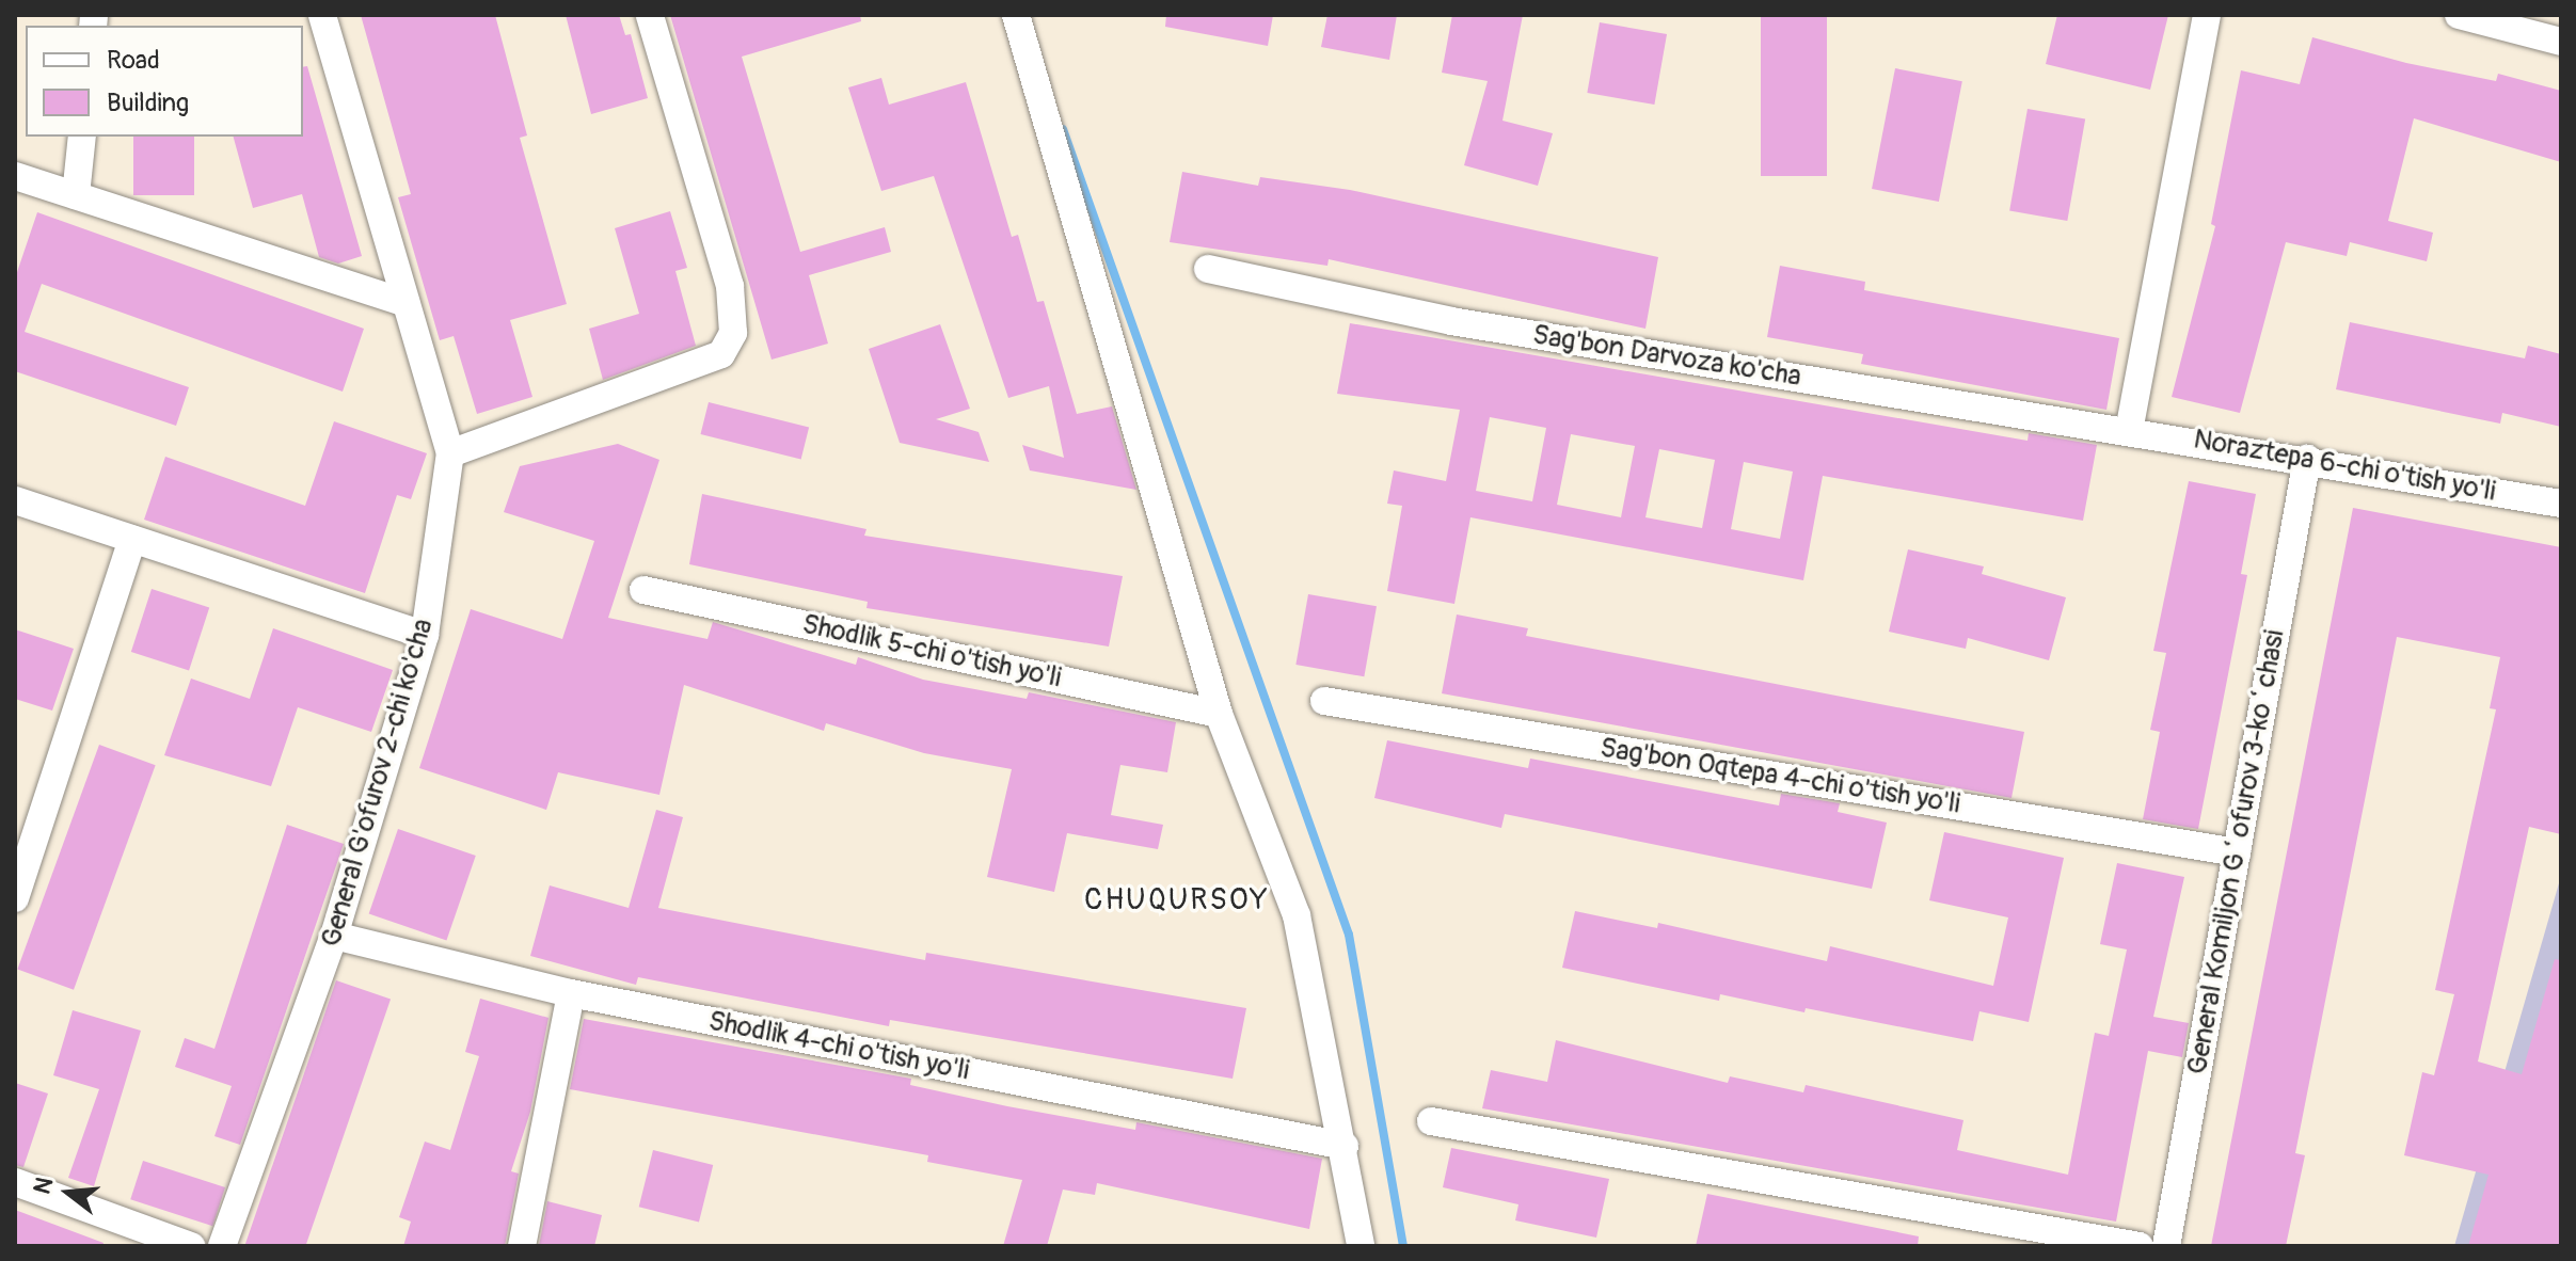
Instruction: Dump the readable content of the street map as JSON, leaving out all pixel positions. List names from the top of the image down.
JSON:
{
  "streets": {
    "street": [
      "Sag'bon Darvoza ko'cha",
      "Noraztepa 6-chi o'tish yo'li",
      "Shodlik 5-chi o'tish yo'li",
      "Sag'bon Oqtepa 4-chi o'tish yo'li",
      "General G'ofurov 2-chi ko'cha",
      "General Komiljon Gʻofurov 3-koʻchasi",
      "Shodlik 4-chi o'tish yo'li"
    ]
  },
  "crossings": [
    ["Sag'bon Darvoza ko'cha", "Noraztepa 6-chi o'tish yo'li"],
    ["Noraztepa 6-chi o'tish yo'li", "General Komiljon Gʻofurov 3-koʻchasi"],
    ["Sag'bon Oqtepa 4-chi o'tish yo'li", "General Komiljon Gʻofurov 3-koʻchasi"],
    ["General G'ofurov 2-chi ko'cha", "Shodlik 4-chi o'tish yo'li"]
  ],
  "districts": ["CHUQURSOY"],
  "legend": ["Road", "Building"],
  "north": "left"
}
